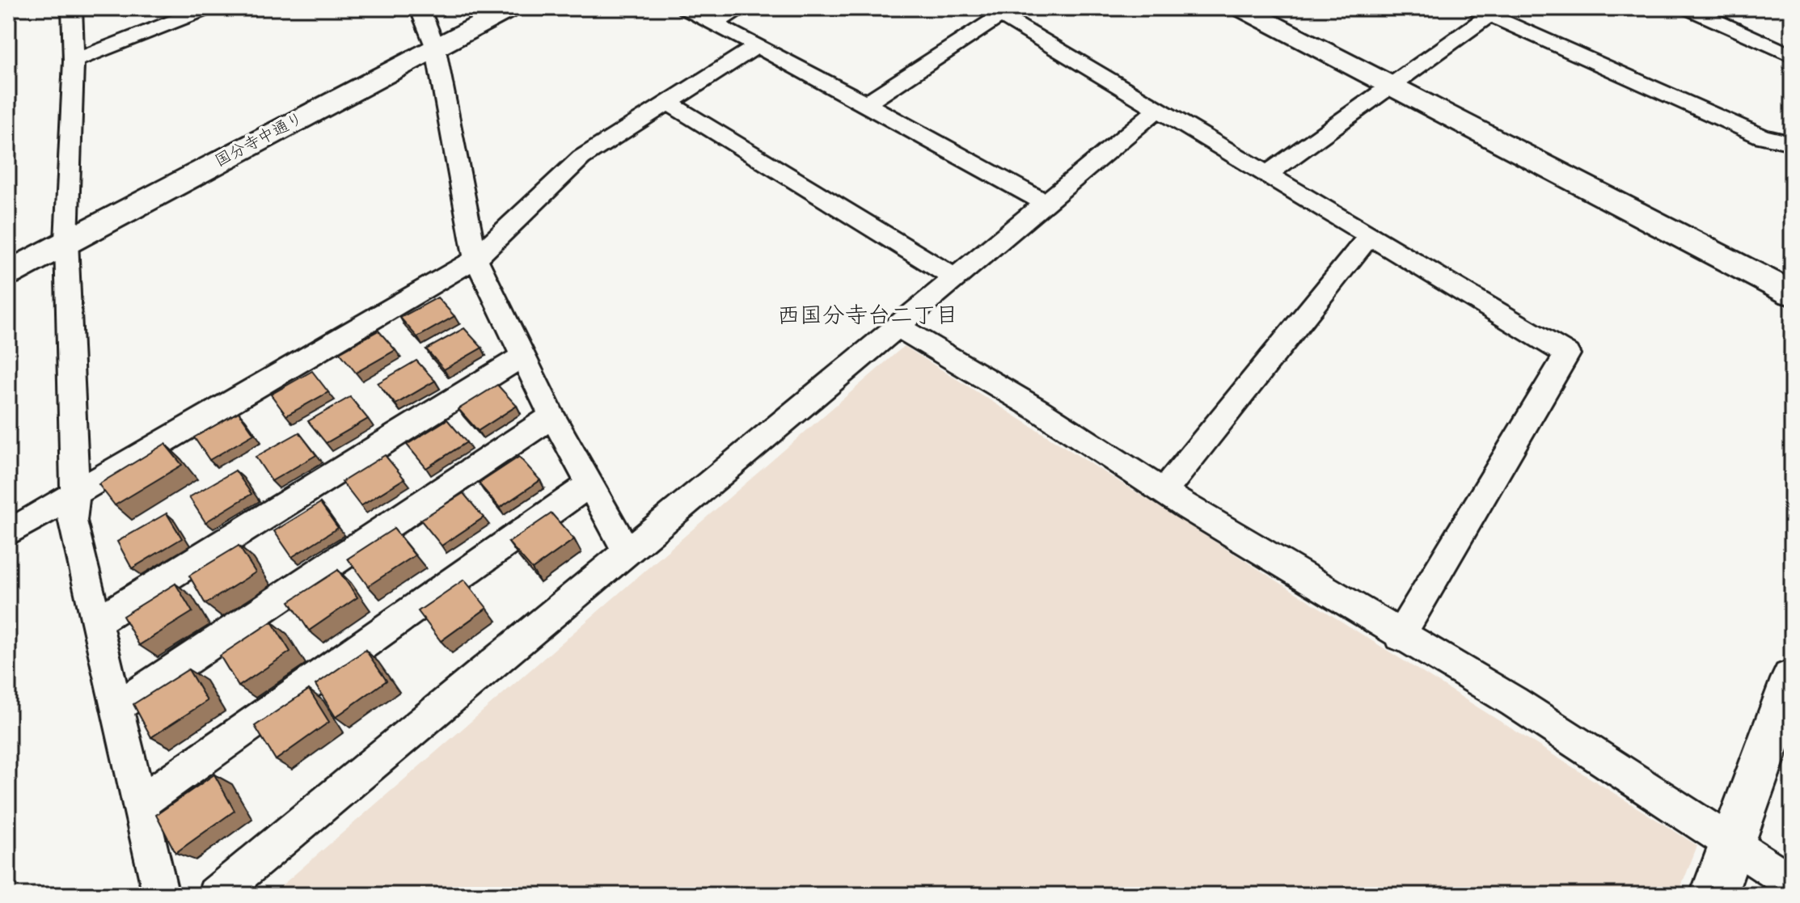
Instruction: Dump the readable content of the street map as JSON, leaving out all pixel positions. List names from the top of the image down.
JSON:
{
  "streets": {
    "street": ["国分寺中通り"]
  },
  "districts": ["西国分寺台二丁目"]
}
